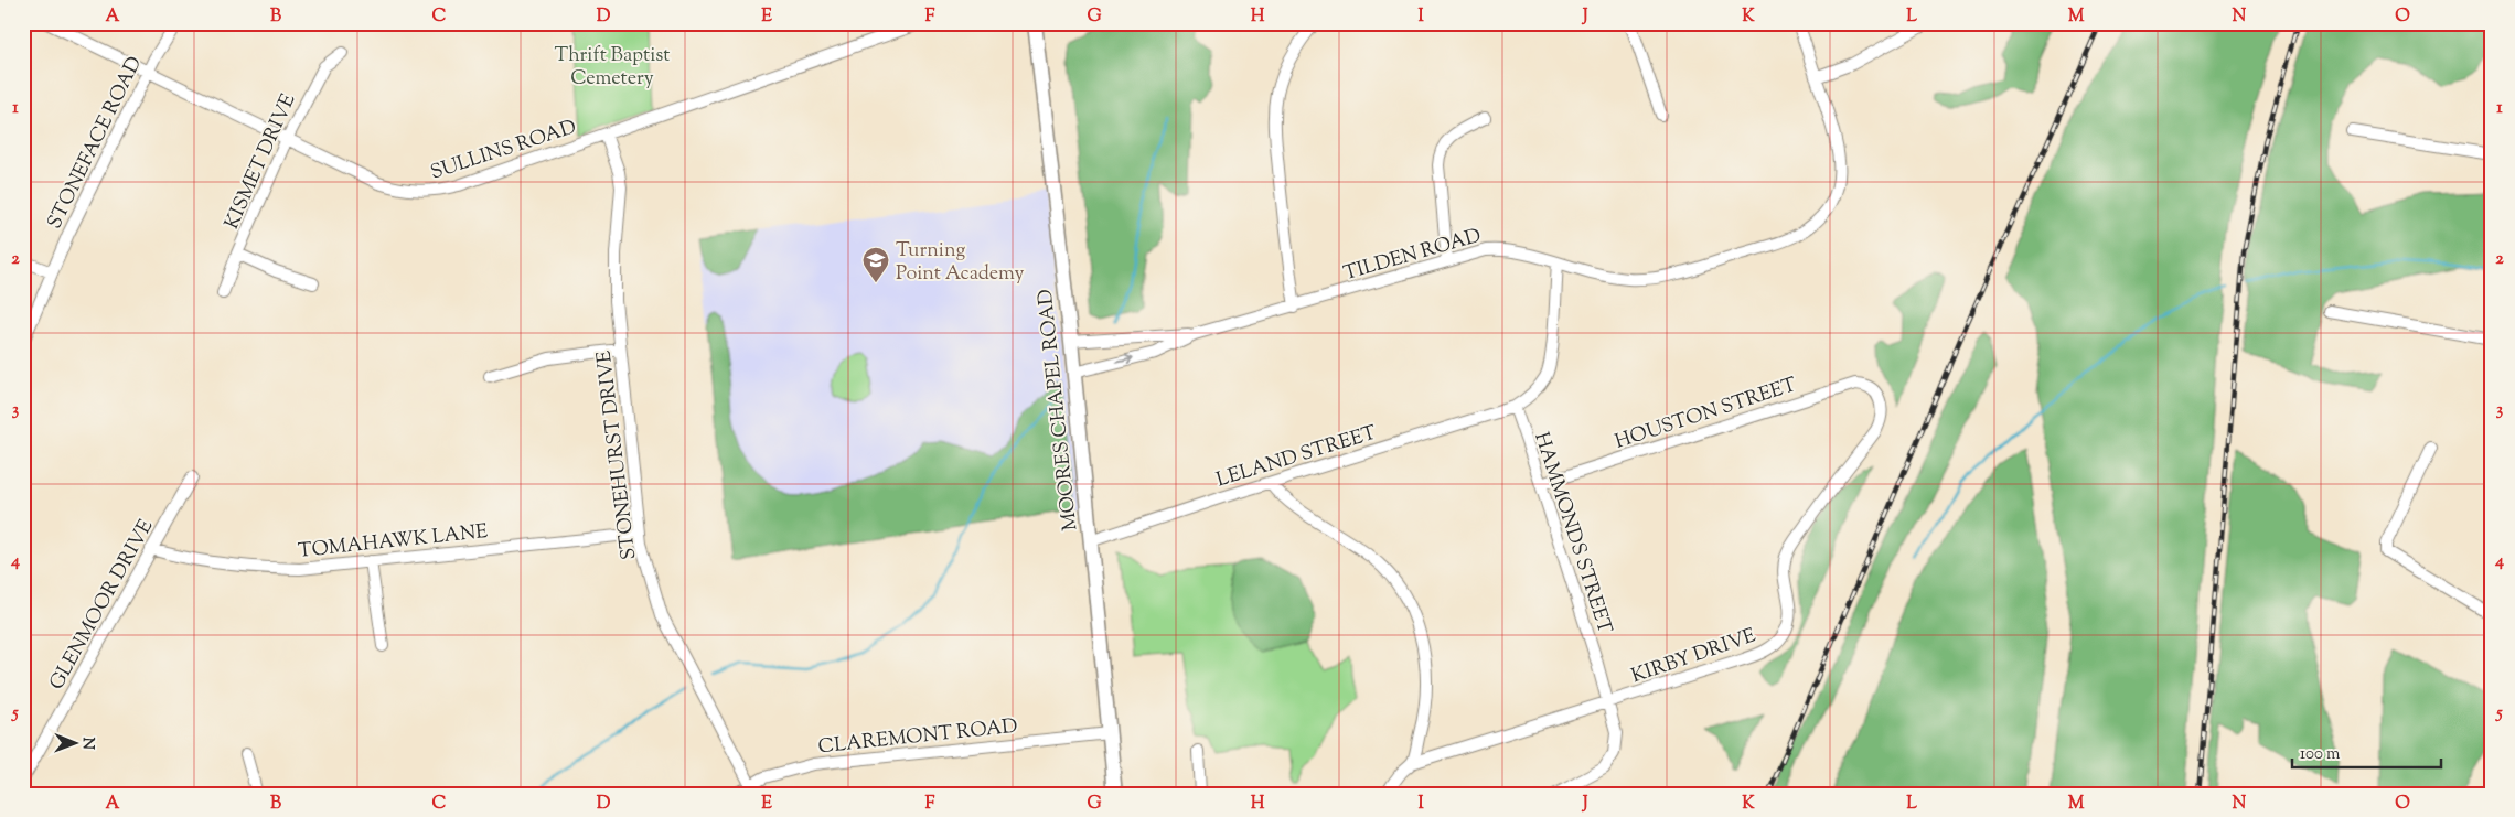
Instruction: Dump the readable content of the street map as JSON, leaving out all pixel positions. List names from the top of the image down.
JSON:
{
  "streets": {
    "main road": ["MOORES CHAPEL ROAD"],
    "street": [
      "STONEFACE ROAD",
      "SULLINS ROAD",
      "KISMET DRIVE",
      "TILDEN ROAD",
      "HOUSTON STREET",
      "STONEHURST DRIVE",
      "LELAND STREET",
      "HAMMONDS STREET",
      "TOMAHAWK LANE",
      "GLENMOOR DRIVE",
      "KIRBY DRIVE",
      "CLAREMONT ROAD"
    ]
  },
  "crossings": [
    ["STONEFACE ROAD", "SULLINS ROAD"],
    ["SULLINS ROAD", "KISMET DRIVE"],
    ["SULLINS ROAD", "STONEHURST DRIVE"],
    ["TILDEN ROAD", "MOORES CHAPEL ROAD"],
    ["MOORES CHAPEL ROAD", "LELAND STREET"],
    ["MOORES CHAPEL ROAD", "CLAREMONT ROAD"],
    ["HOUSTON STREET", "HAMMONDS STREET"],
    ["HOUSTON STREET", "KIRBY DRIVE"],
    ["STONEHURST DRIVE", "TOMAHAWK LANE"],
    ["STONEHURST DRIVE", "CLAREMONT ROAD"],
    ["LELAND STREET", "HAMMONDS STREET"],
    ["HAMMONDS STREET", "KIRBY DRIVE"],
    ["TOMAHAWK LANE", "GLENMOOR DRIVE"]
  ],
  "parks": ["Thrift Baptist Cemetery"],
  "places": {
    "school or university": ["Turning Point Academy"]
  },
  "scale_bar": "100 m",
  "north": "right",
  "grid": {
    "columns": [
      "A",
      "B",
      "C",
      "D",
      "E",
      "F",
      "G",
      "H",
      "I",
      "J",
      "K",
      "L",
      "M",
      "N",
      "O"
    ],
    "rows": [
      "1",
      "2",
      "3",
      "4",
      "5"
    ]
  }
}
